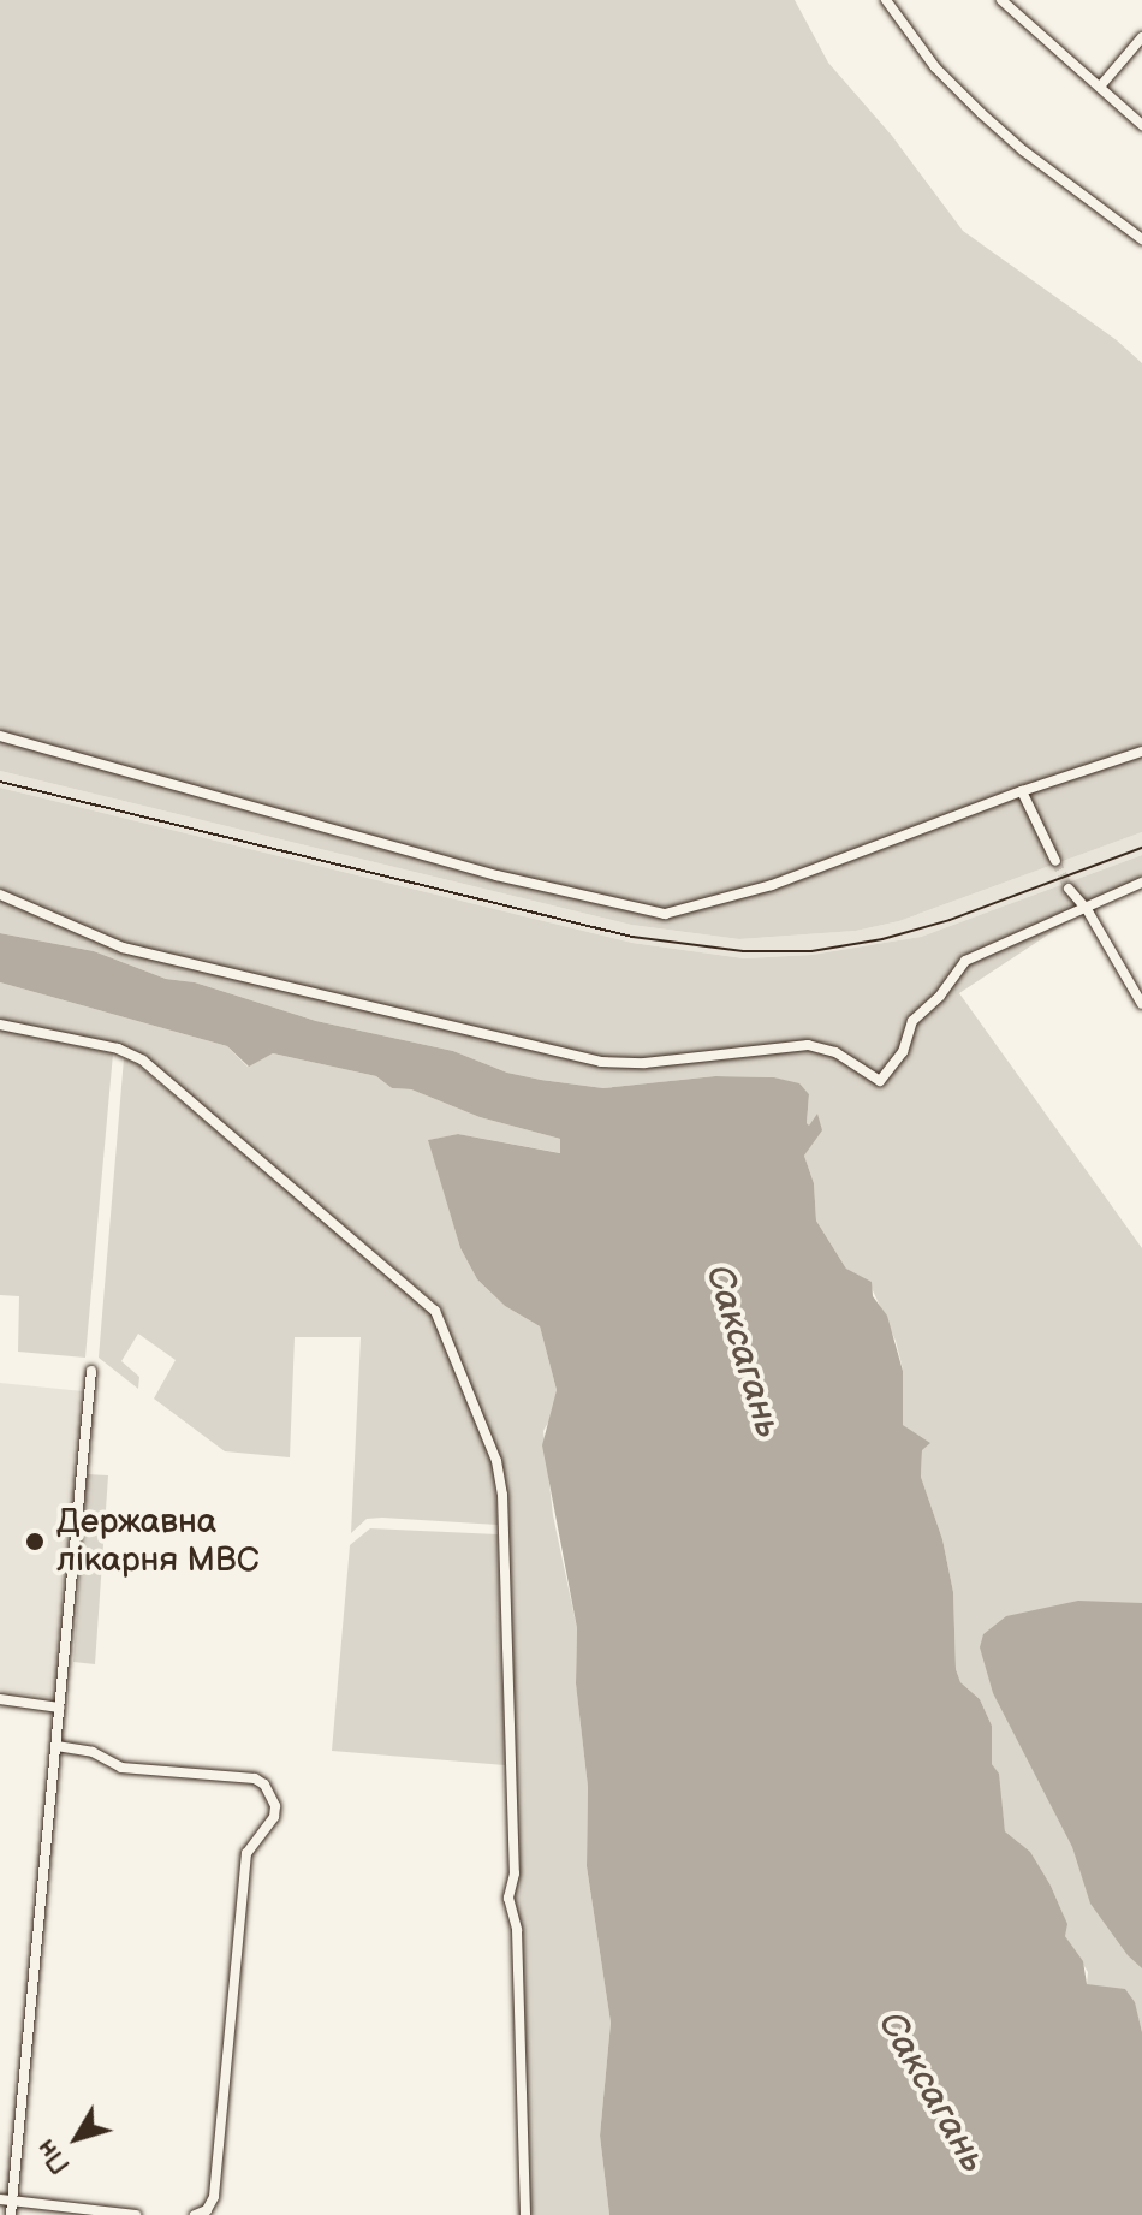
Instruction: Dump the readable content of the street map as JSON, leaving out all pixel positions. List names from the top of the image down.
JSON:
{
  "water": ["Саксагань"],
  "places": ["Державна лікарня МВС"],
  "north": "bottom left"
}
